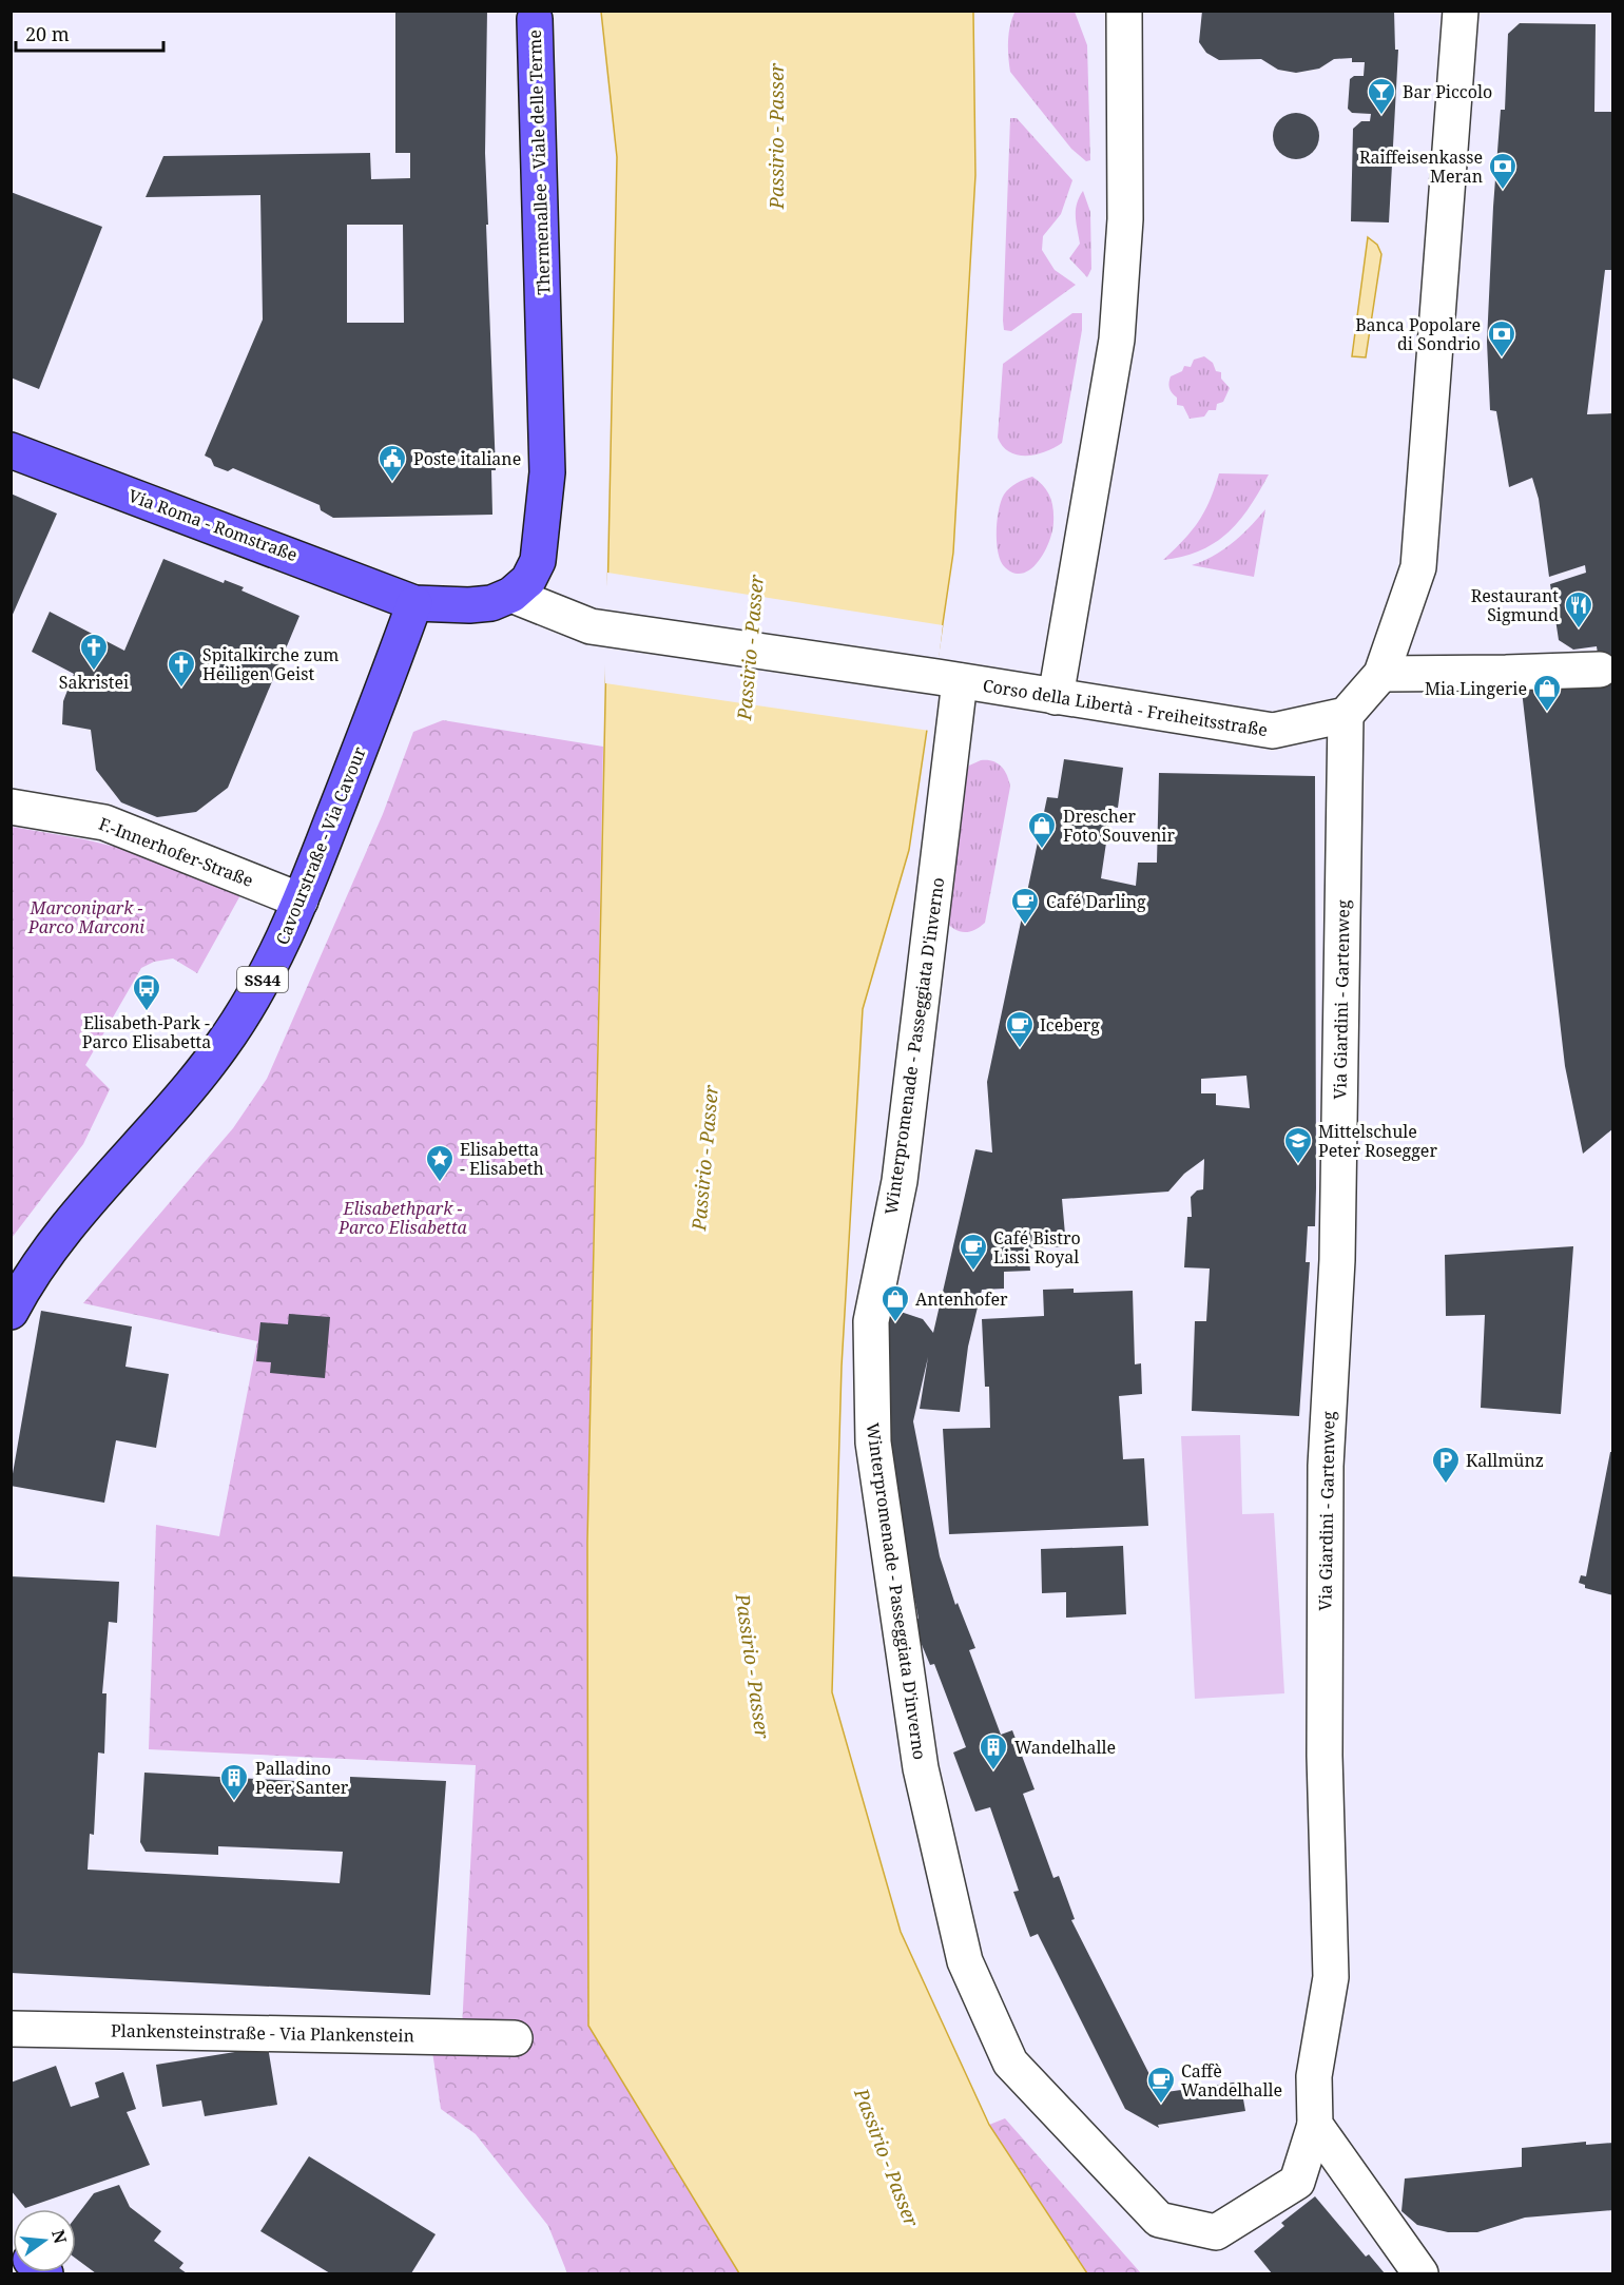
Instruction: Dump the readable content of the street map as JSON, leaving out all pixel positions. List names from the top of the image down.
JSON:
{
  "streets": {
    "main road": [
      "Thermenallee - Viale delle Terme",
      "Via Roma - Romstraße",
      "Cavourstraße - Via Cavour",
      "SS44"
    ],
    "street": [
      "Corso della Libertà - Freiheitsstraße",
      "F.-Innerhofer-Straße",
      "Via Giardini - Gartenweg",
      "Winterpromenade - Passeggiata D'inverno",
      "Plankensteinstraße - Via Plankenstein"
    ]
  },
  "crossings": [
    ["Thermenallee - Viale delle Terme", "Via Roma - Romstraße"],
    ["Thermenallee - Viale delle Terme", "Corso della Libertà - Freiheitsstraße"],
    ["Via Roma - Romstraße", "Corso della Libertà - Freiheitsstraße"],
    ["Via Roma - Romstraße", "Cavourstraße - Via Cavour"],
    ["Corso della Libertà - Freiheitsstraße", "Via Giardini - Gartenweg"],
    ["Corso della Libertà - Freiheitsstraße", "Winterpromenade - Passeggiata D'inverno"],
    ["Cavourstraße - Via Cavour", "F.-Innerhofer-Straße"],
    ["Via Giardini - Gartenweg", "Winterpromenade - Passeggiata D'inverno"]
  ],
  "water": ["Passirio - Passer"],
  "parks": ["Marconipark - Parco Marconi", "Elisabethpark - Parco Elisabetta"],
  "places": {
    "bar": ["Bar Piccolo"],
    "bank": ["Raiffeisenkasse Meran", "Banca Popolare di Sondrio"],
    "public building": ["Poste italiane"],
    "restaurant": ["Restaurant Sigmund"],
    "church": ["Sakristei", "Spitalkirche zum Heiligen Geist"],
    "shop": ["Mia Lingerie", "Drescher Foto Souvenir", "Antenhofer"],
    "cafe": [
      "Café Darling",
      "Iceberg",
      "Café Bistro Lissi Royal",
      "Caffè Wandelhalle"
    ],
    "bus stop": ["Elisabeth-Park - Parco Elisabetta"],
    "school or university": ["Mittelschule Peter Rosegger"],
    "place": ["Elisabetta - Elisabeth"],
    "parking": ["Kallmünz"],
    "building": ["Wandelhalle", "Palladino Peer Santer"]
  },
  "scale_bar": "20 m",
  "north": "right"
}
